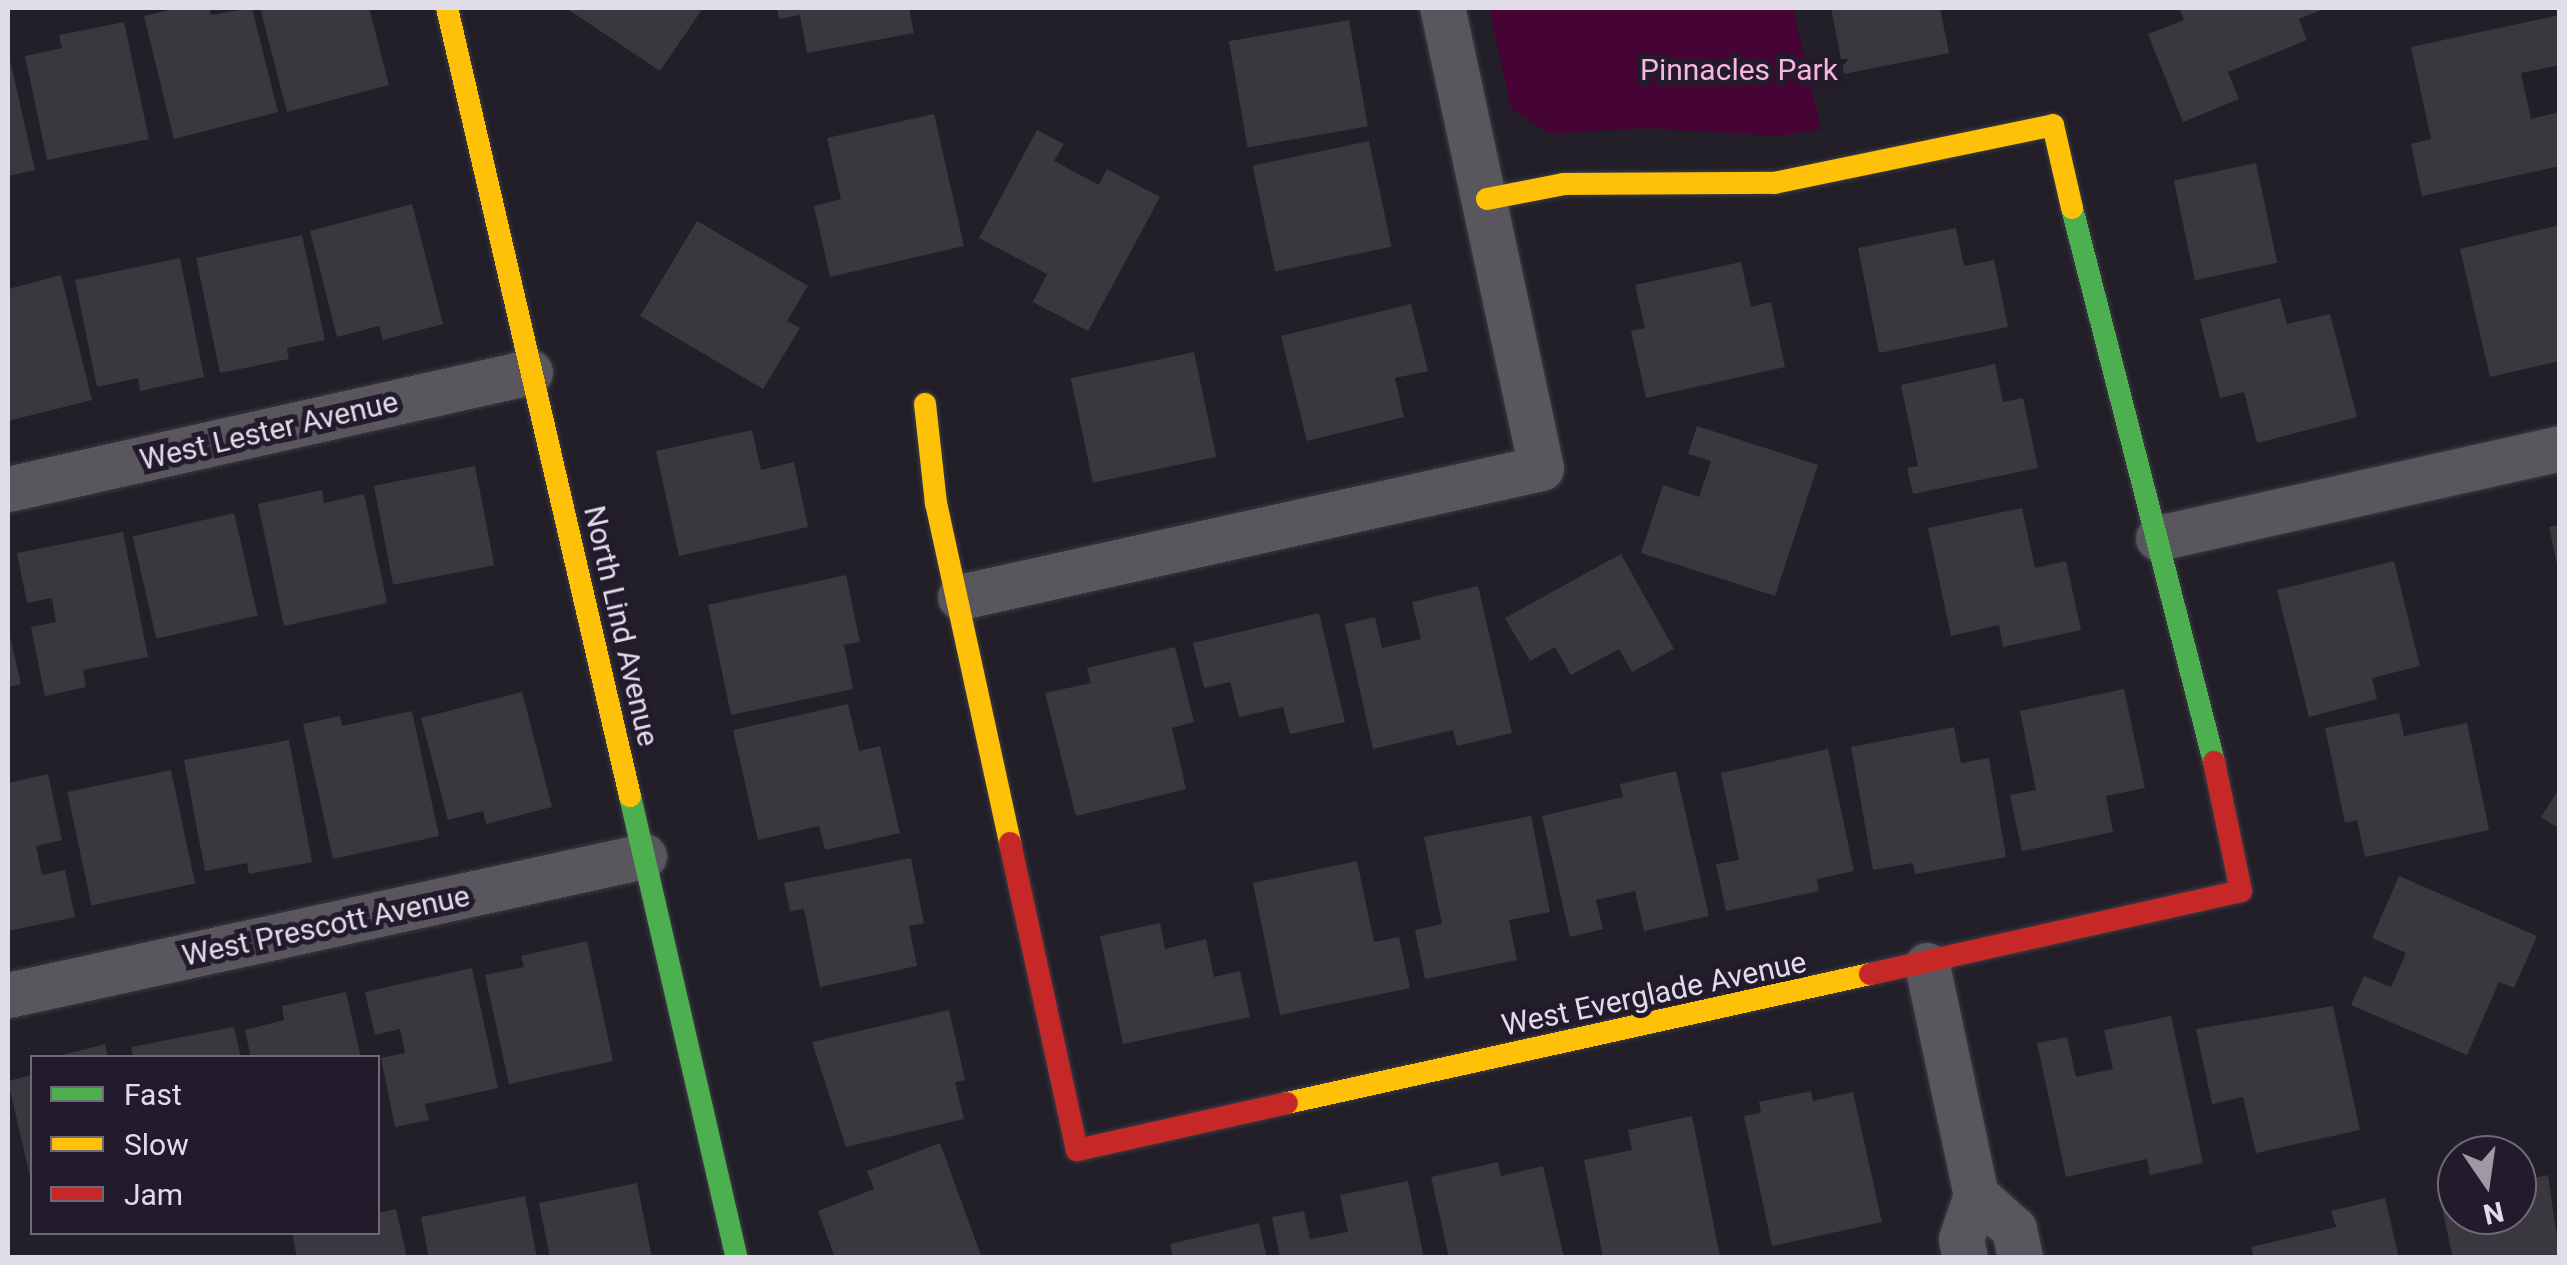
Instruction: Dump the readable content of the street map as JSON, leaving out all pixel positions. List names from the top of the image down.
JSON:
{
  "streets": {
    "street": [
      "West Lester Avenue",
      "North Lind Avenue",
      "West Prescott Avenue",
      "West Everglade Avenue"
    ]
  },
  "crossings": [
    ["West Lester Avenue", "North Lind Avenue"],
    ["North Lind Avenue", "West Prescott Avenue"]
  ],
  "parks": ["Pinnacles Park"],
  "legend": ["Fast", "Slow", "Jam"],
  "north": "bottom"
}
